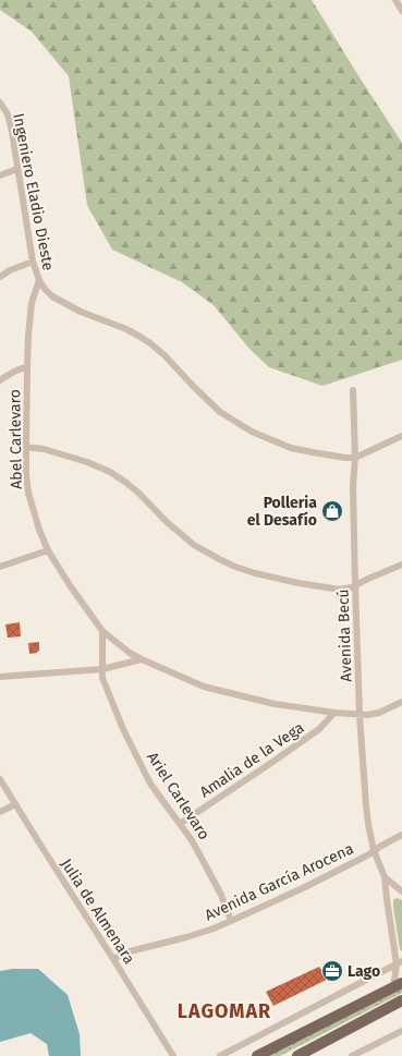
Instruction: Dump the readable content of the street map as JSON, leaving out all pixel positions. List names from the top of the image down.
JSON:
{
  "streets": {
    "street": [
      "Ingeniero Eladio Dieste",
      "Abel Carlevaro",
      "Avenida Becú",
      "Amalia de la Vega",
      "Ariel Carlevaro",
      "Avenida García Arocena",
      "Julia de Almenara"
    ]
  },
  "crossings": [
    ["Ingeniero Eladio Dieste", "Abel Carlevaro"],
    ["Ingeniero Eladio Dieste", "Avenida Becú"],
    ["Abel Carlevaro", "Avenida Becú"],
    ["Abel Carlevaro", "Amalia de la Vega"],
    ["Abel Carlevaro", "Ariel Carlevaro"],
    ["Avenida Becú", "Avenida García Arocena"],
    ["Amalia de la Vega", "Ariel Carlevaro"],
    ["Ariel Carlevaro", "Avenida García Arocena"],
    ["Avenida García Arocena", "Julia de Almenara"]
  ],
  "districts": ["LAGOMAR"],
  "places": {
    "shop": ["Polleria el Desafío"],
    "office": ["Lago"]
  }
}
